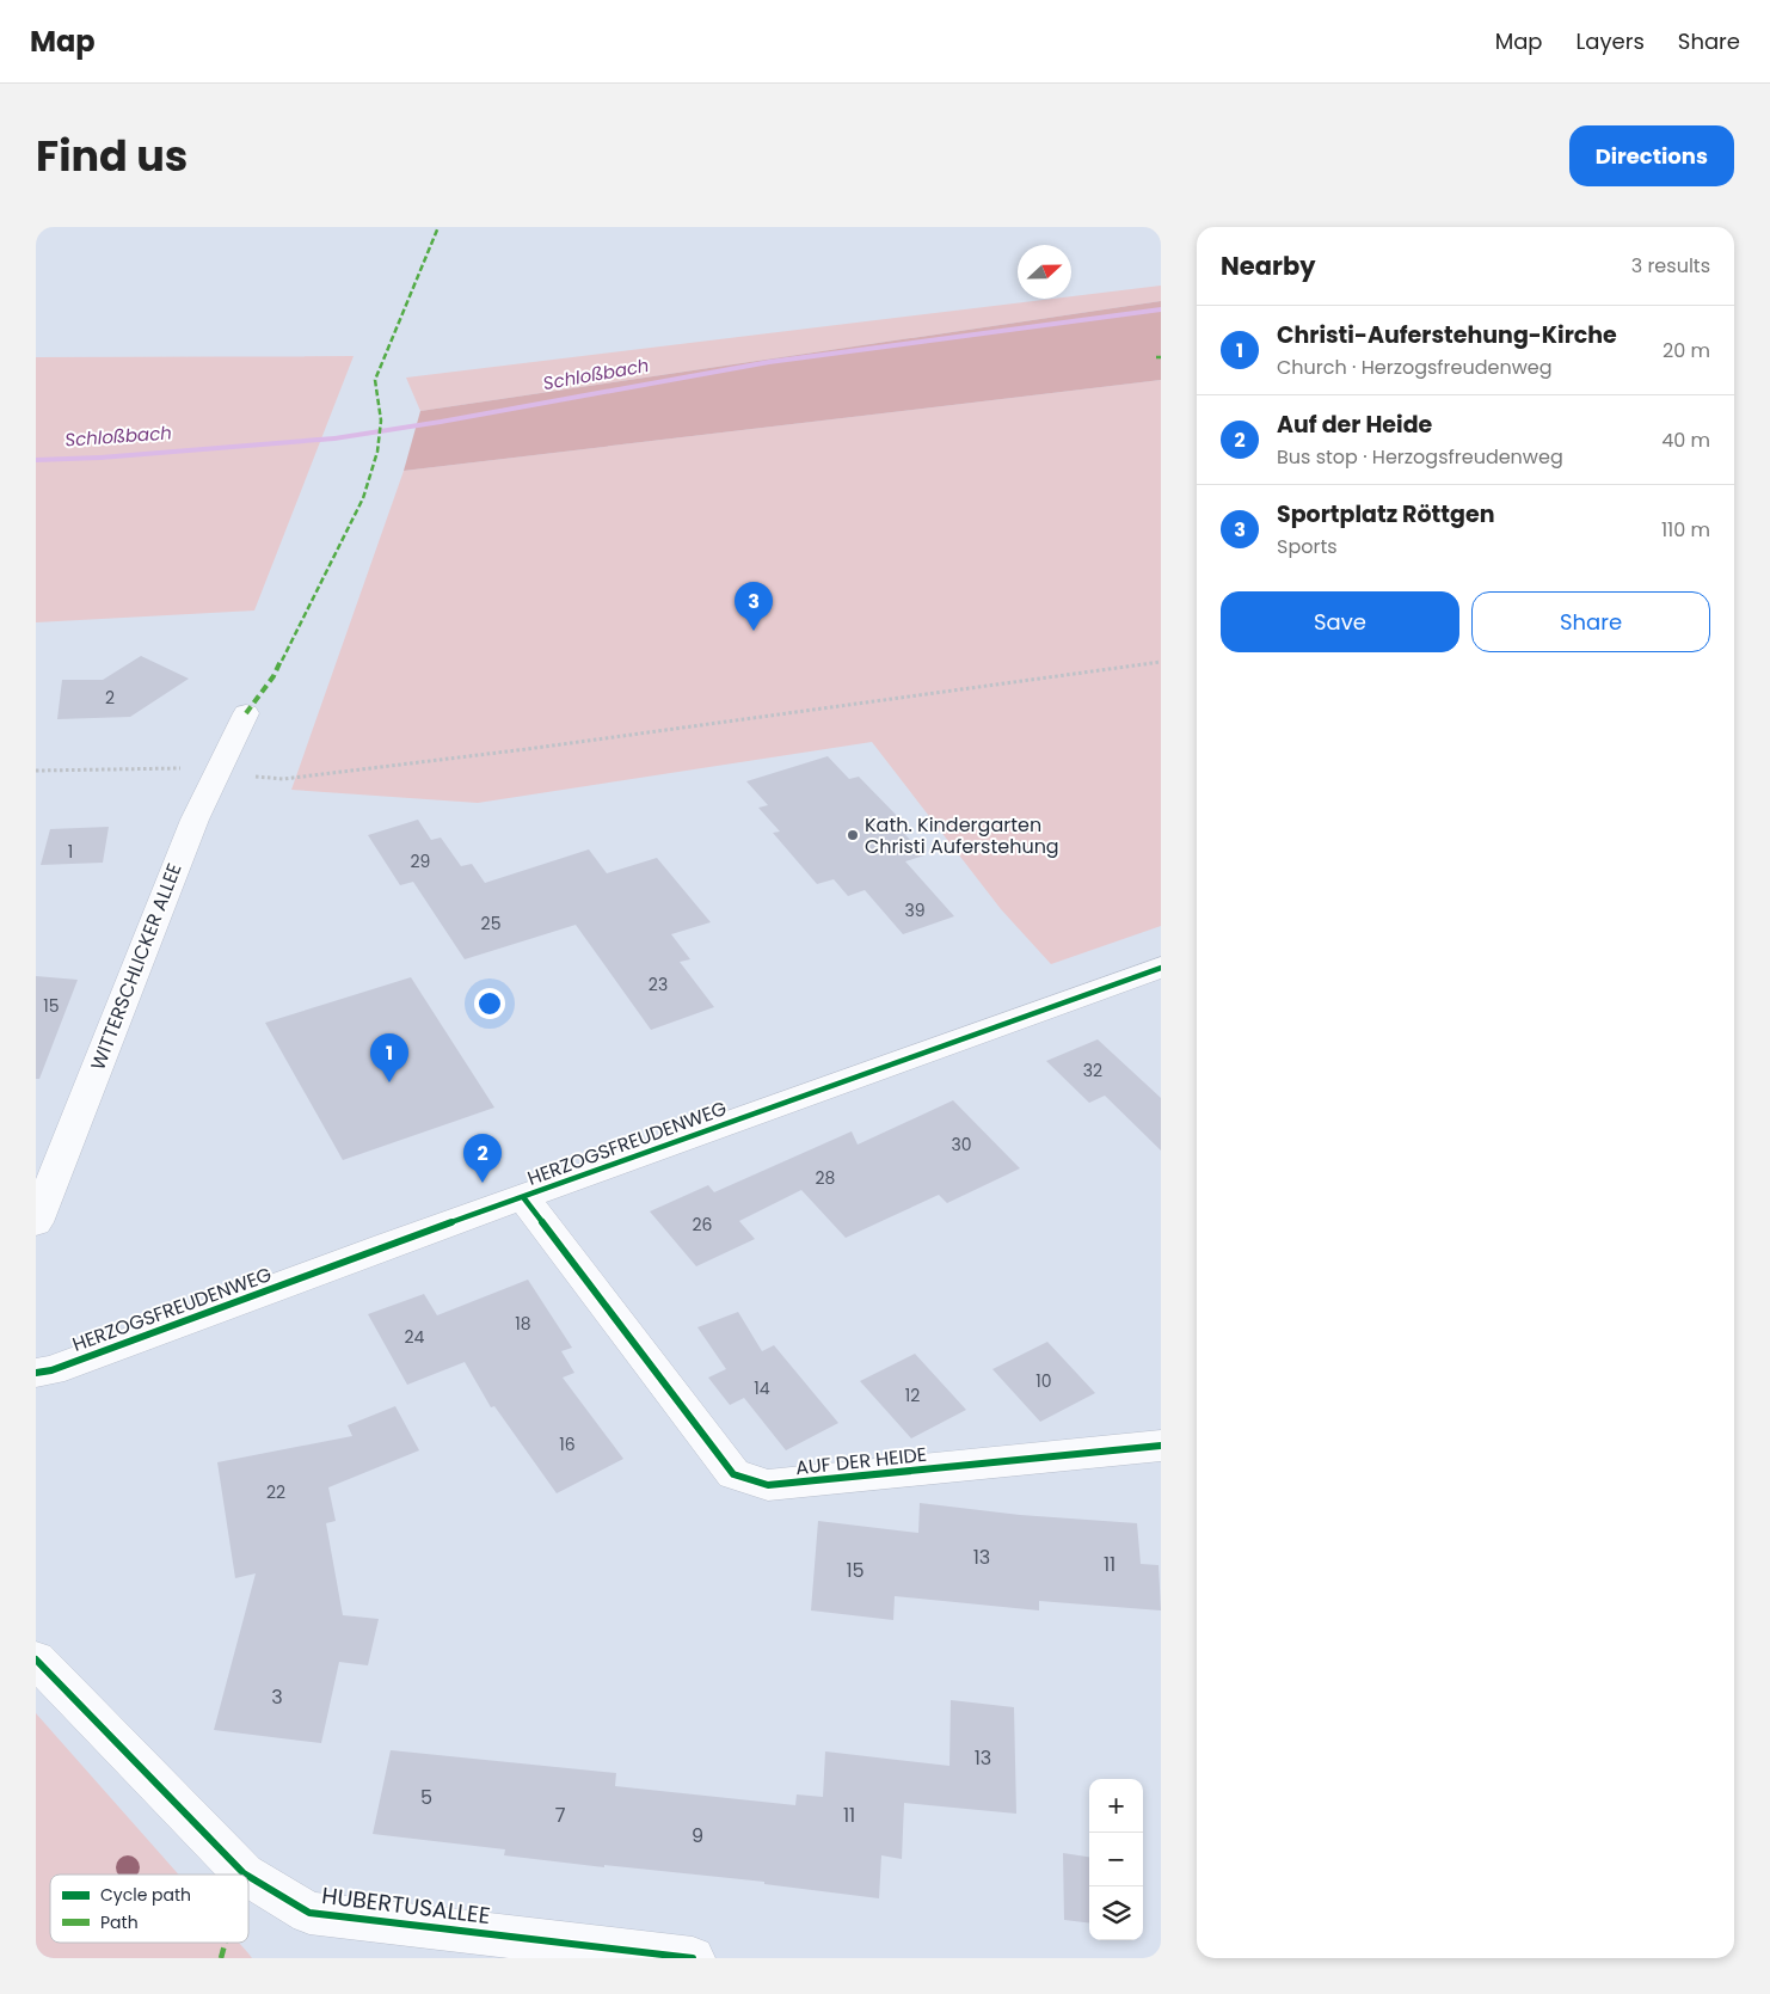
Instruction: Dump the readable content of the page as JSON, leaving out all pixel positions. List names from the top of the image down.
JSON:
{
  "streets": {
    "street": [
      "WITTERSCHLICKER ALLEE",
      "HERZOGSFREUDENWEG",
      "AUF DER HEIDE",
      "HUBERTUSALLEE"
    ]
  },
  "crossings": [
    ["HERZOGSFREUDENWEG", "AUF DER HEIDE"]
  ],
  "water": ["Schloßbach"],
  "places": ["Kath. Kindergarten Christi Auferstehung"],
  "house_numbers": [
    "2",
    "1",
    "29",
    "39",
    "25",
    "23",
    "15",
    "32",
    "30",
    "28",
    "26",
    "18",
    "24",
    "10",
    "14",
    "12",
    "16",
    "22",
    "13",
    "11",
    "15",
    "3",
    "13",
    "5",
    "7",
    "11",
    "9"
  ],
  "legend": ["Cycle path", "Path"],
  "north": "right",
  "page": {
    "header": "Map",
    "nav": ["Map", "Layers", "Share"],
    "title": "Find us",
    "buttons": [
      "Directions",
      ["Save", "Share"]
    ],
    "heading": ["Nearby", "3 results"],
    "list": [
      {
        "mark": "1",
        "name": "Christi-Auferstehung-Kirche",
        "note": "Church · Herzogsfreudenweg",
        "value": "20 m"
      },
      {
        "mark": "2",
        "name": "Auf der Heide",
        "note": "Bus stop · Herzogsfreudenweg",
        "value": "40 m"
      },
      {
        "mark": "3",
        "name": "Sportplatz Röttgen",
        "note": "Sports",
        "value": "110 m"
      }
    ],
    "pins": ["3", "1", "2"],
    "map_buttons": ["+", "−"]
  }
}
